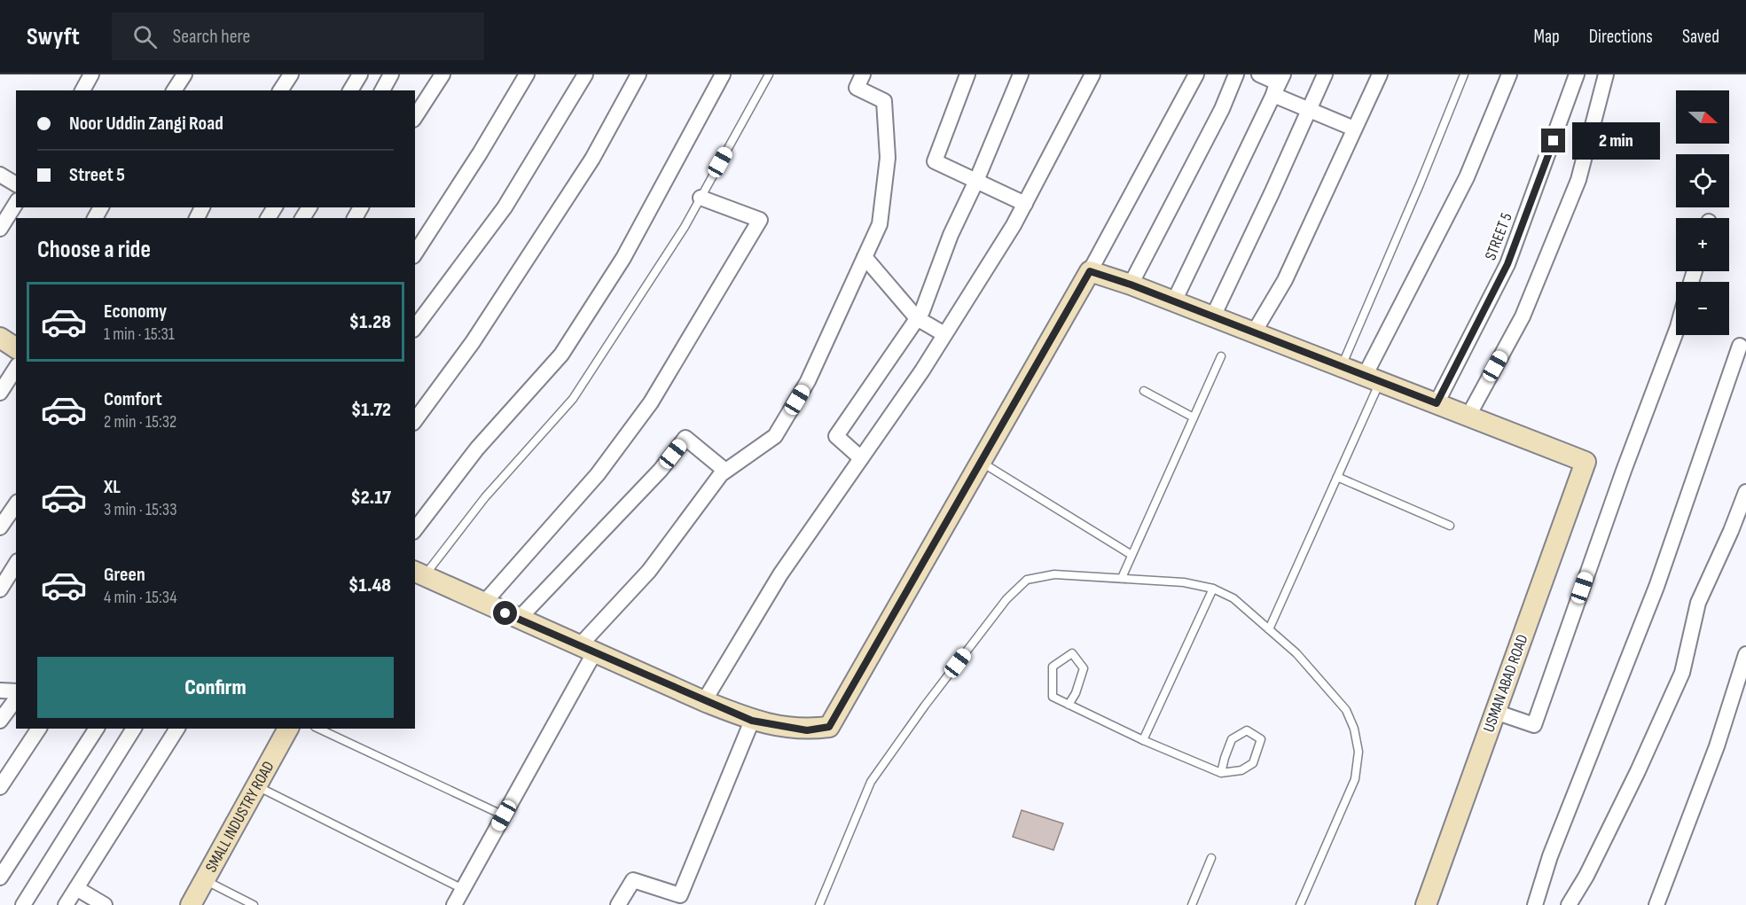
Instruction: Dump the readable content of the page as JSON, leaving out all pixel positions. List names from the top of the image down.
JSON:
{
  "streets": {
    "street": ["STREET 5", "USMAN ABAD ROAD", "SMALL INDUSTRY ROAD"]
  },
  "north": "right",
  "page": {
    "header": "Swyft",
    "search": "Search here",
    "nav": ["Map", "Directions", "Saved"],
    "map_buttons": ["+", "−"],
    "banner": ["Noor Uddin Zangi Road", "Street 5"],
    "bubble": "2 min",
    "heading": "Choose a ride",
    "list": [
      {
        "name": "Economy",
        "note": "1 min · 15:31",
        "value": "$1.28"
      },
      {
        "name": "Comfort",
        "note": "2 min · 15:32",
        "value": "$1.72"
      },
      {
        "name": "XL",
        "note": "3 min · 15:33",
        "value": "$2.17"
      },
      {
        "name": "Green",
        "note": "4 min · 15:34",
        "value": "$1.48"
      }
    ],
    "buttons": "Confirm"
  }
}
